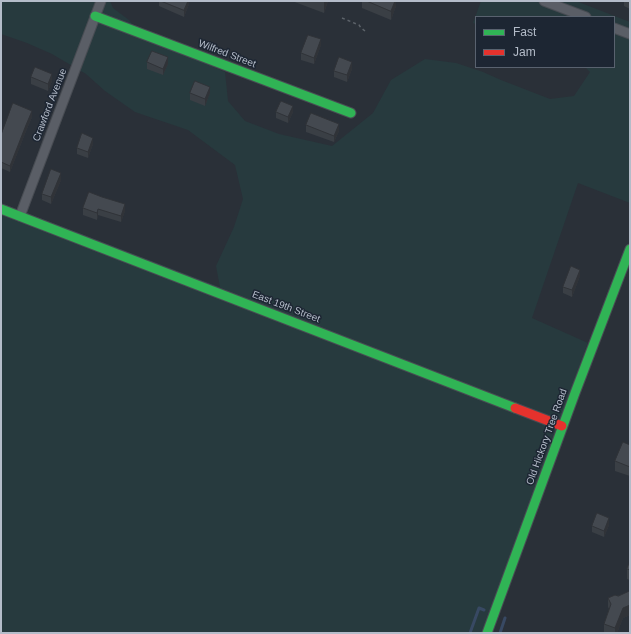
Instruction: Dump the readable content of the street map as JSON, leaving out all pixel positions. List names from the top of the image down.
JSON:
{
  "streets": {
    "street": [
      "Wilfred Street",
      "Crawford Avenue",
      "East 19th Street",
      "Old Hickory Tree Road"
    ]
  },
  "crossings": [
    ["Wilfred Street", "Crawford Avenue"],
    ["Crawford Avenue", "East 19th Street"],
    ["East 19th Street", "Old Hickory Tree Road"]
  ],
  "legend": ["Fast", "Jam"]
}
